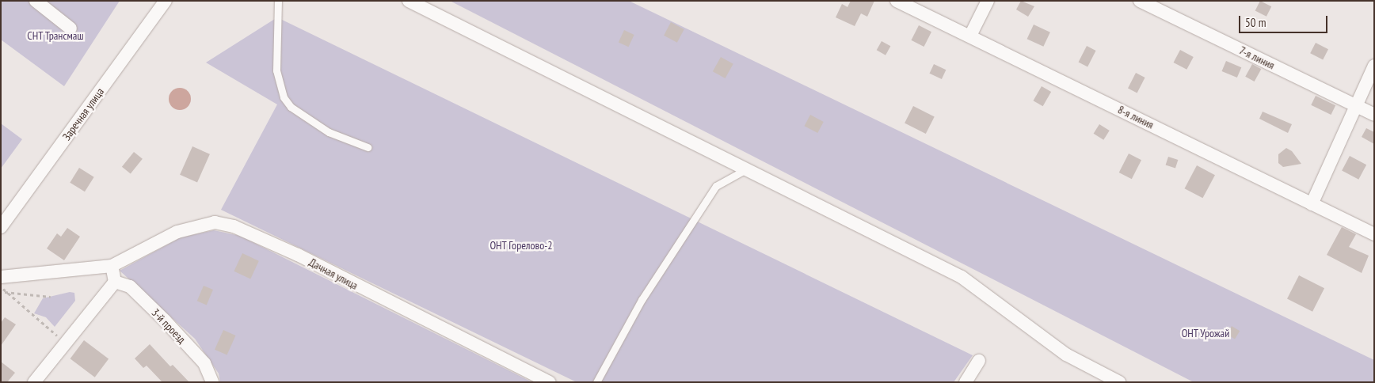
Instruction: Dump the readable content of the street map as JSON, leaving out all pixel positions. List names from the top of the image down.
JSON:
{
  "streets": {
    "street": [
      "7-я линия",
      "Заречная улица",
      "8-я линия",
      "Дачная улица",
      "3-й проезд"
    ]
  },
  "parks": ["СНТ Трансмаш", "ОНТ Горелово-2", "ОНТ Урожай"],
  "scale_bar": "50 m"
}
